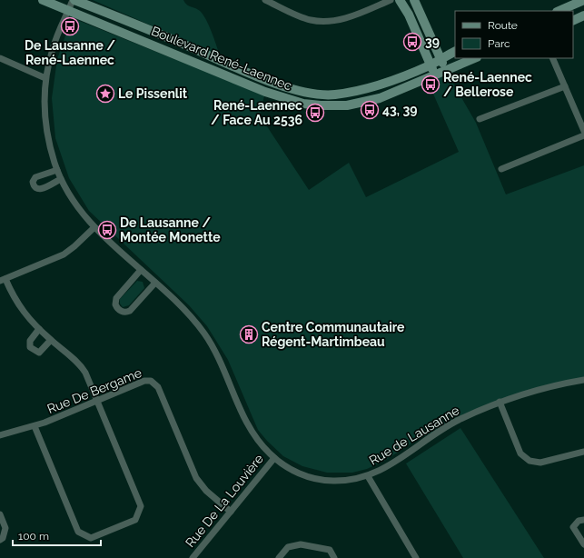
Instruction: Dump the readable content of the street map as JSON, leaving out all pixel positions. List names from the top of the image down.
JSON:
{
  "streets": {
    "street": [
      "Boulevard René-Laennec",
      "Rue De Bergame",
      "Rue de Lausanne",
      "Rue De La Louvière"
    ]
  },
  "crossings": [
    ["Boulevard René-Laennec", "Rue de Lausanne"],
    ["Rue De Bergame", "Rue De La Louvière"],
    ["Rue de Lausanne", "Rue De La Louvière"]
  ],
  "places": {
    "bus stop": [
      "De Lausanne / René-Laennec",
      "39",
      "René-Laennec / Bellerose",
      "43, 39",
      "René-Laennec / Face Au 2536",
      "De Lausanne / Montée Monette"
    ],
    "place": ["Le Pissenlit"],
    "building": ["Centre Communautaire Régent-Martimbeau"]
  },
  "legend": ["Route", "Parc"],
  "scale_bar": "100 m"
}
